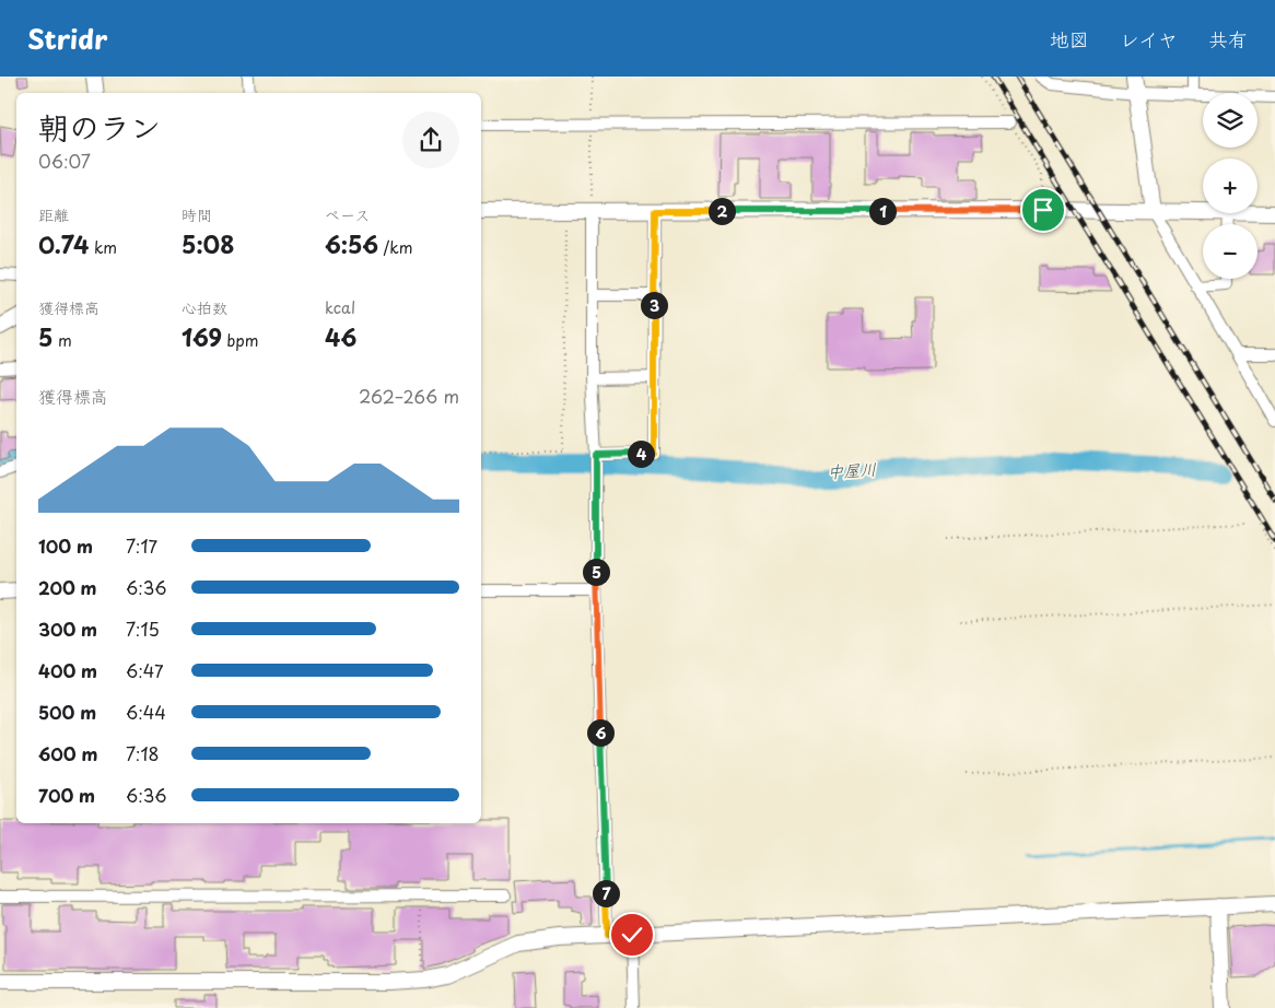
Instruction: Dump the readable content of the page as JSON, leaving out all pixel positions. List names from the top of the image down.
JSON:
{
  "water": ["中屋川"],
  "page": {
    "header": "Stridr",
    "nav": ["地図", "レイヤ", "共有"],
    "map_buttons": ["+", "−"],
    "heading": ["朝のラン", "06:07"],
    "stats": [
      ["距離", "0.74 km"],
      ["時間", "5:08"],
      ["ペース", "6:56 /km"],
      ["獲得標高", "5 m"],
      ["心拍数", "169 bpm"],
      ["kcal", "46"]
    ],
    "pins": [
      "1",
      "2",
      "3",
      "4",
      "5",
      "6",
      "7"
    ],
    "chart": ["獲得標高", "262–266 m"],
    "list": [
      {
        "name": "100 m",
        "note": "7:17"
      },
      {
        "name": "200 m",
        "note": "6:36"
      },
      {
        "name": "300 m",
        "note": "7:15"
      },
      {
        "name": "400 m",
        "note": "6:47"
      },
      {
        "name": "500 m",
        "note": "6:44"
      },
      {
        "name": "600 m",
        "note": "7:18"
      },
      {
        "name": "700 m",
        "note": "6:36"
      }
    ]
  }
}
